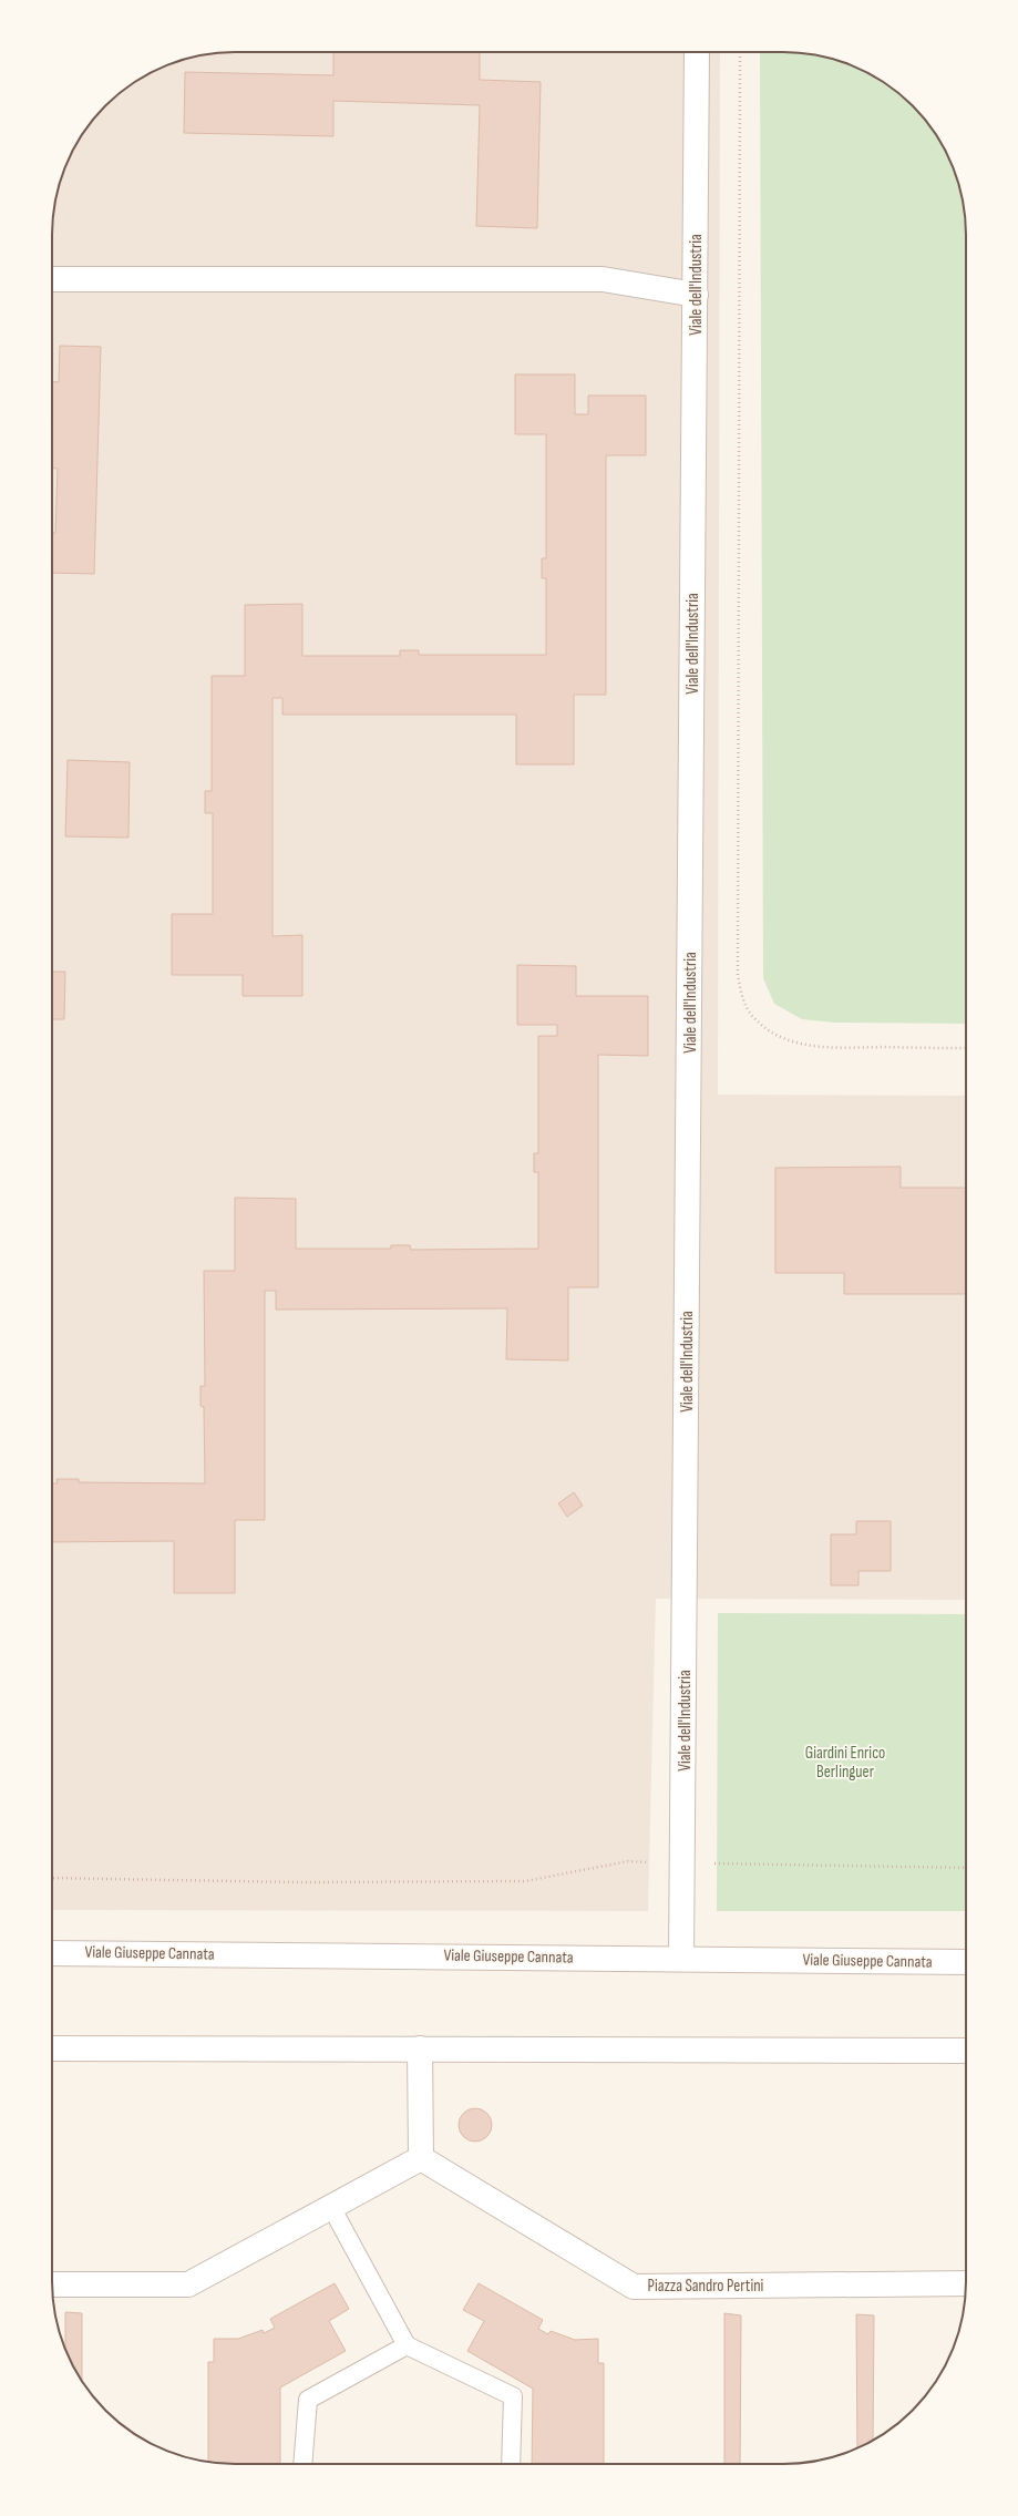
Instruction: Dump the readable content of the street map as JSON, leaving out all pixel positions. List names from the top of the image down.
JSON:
{
  "streets": {
    "street": ["Viale dell'Industria", "Viale Giuseppe Cannata", "Piazza Sandro Pertini"]
  },
  "crossings": [
    ["Viale dell'Industria", "Viale Giuseppe Cannata"]
  ],
  "parks": ["Giardini Enrico Berlinguer"]
}
